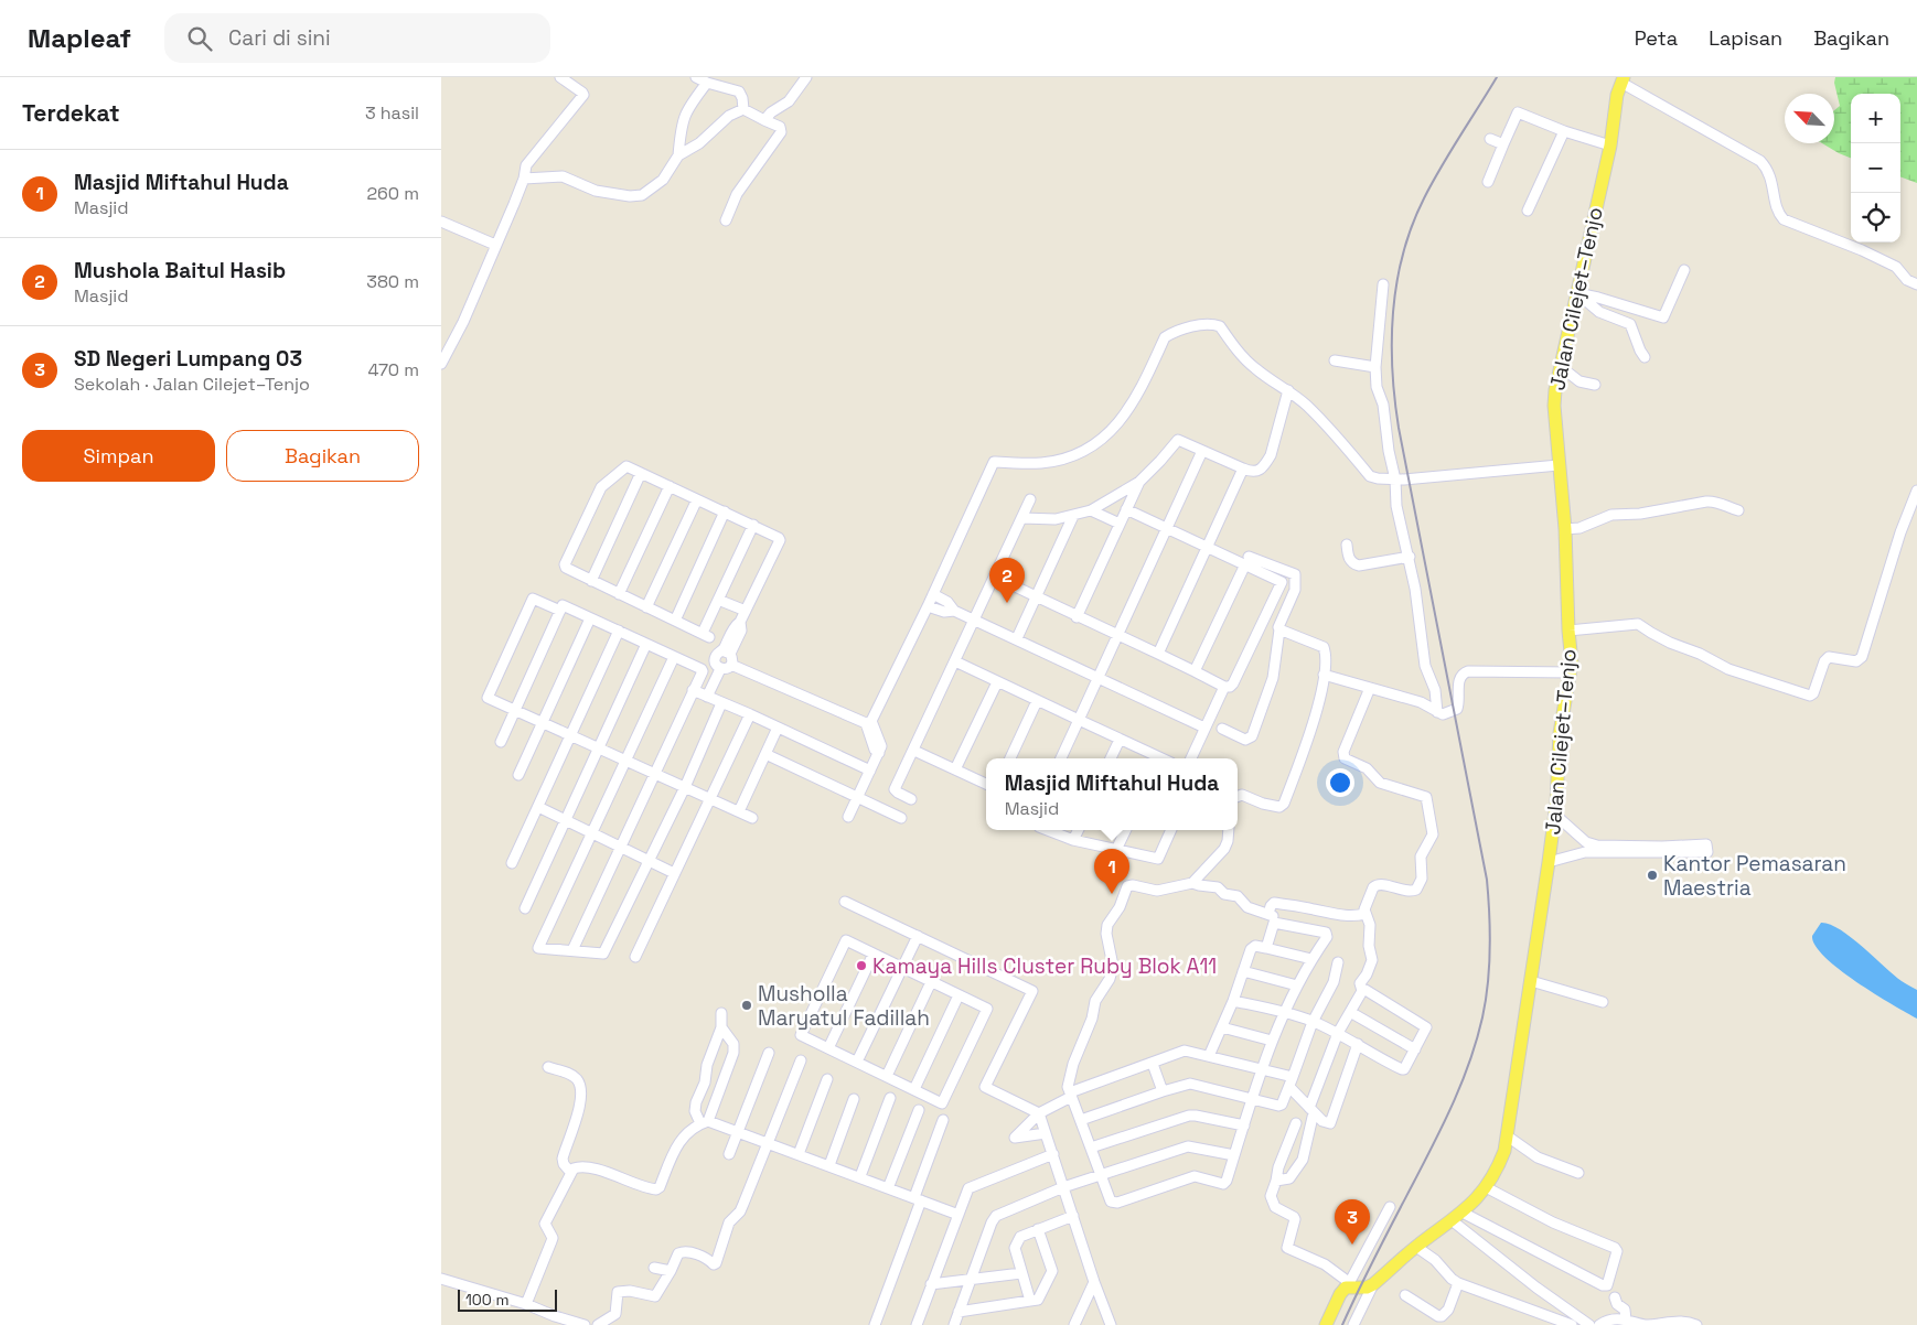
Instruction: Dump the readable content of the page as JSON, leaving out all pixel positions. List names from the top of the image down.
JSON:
{
  "streets": {
    "main road": ["Jalan Cilejet–Tenjo"]
  },
  "places": ["Kantor Pemasaran Maestria", "Kamaya Hills Cluster Ruby Blok A11", "Musholla Maryatul Fadillah"],
  "scale_bar": "100 m",
  "north": "top left",
  "page": {
    "header": "Mapleaf",
    "search": "Cari di sini",
    "nav": ["Peta", "Lapisan", "Bagikan"],
    "heading": ["Terdekat", "3 hasil"],
    "map_buttons": ["+", "−"],
    "list": [
      {
        "mark": "1",
        "name": "Masjid Miftahul Huda",
        "note": "Masjid",
        "value": "260 m"
      },
      {
        "mark": "2",
        "name": "Mushola Baitul Hasib",
        "note": "Masjid",
        "value": "380 m"
      },
      {
        "mark": "3",
        "name": "SD Negeri Lumpang 03",
        "note": "Sekolah · Jalan Cilejet–Tenjo",
        "value": "470 m"
      }
    ],
    "buttons": ["Simpan", "Bagikan"],
    "pins": ["2", "1", "3"],
    "popup": ["Masjid Miftahul Huda", "Masjid"],
    "scale": "100 m"
  }
}
